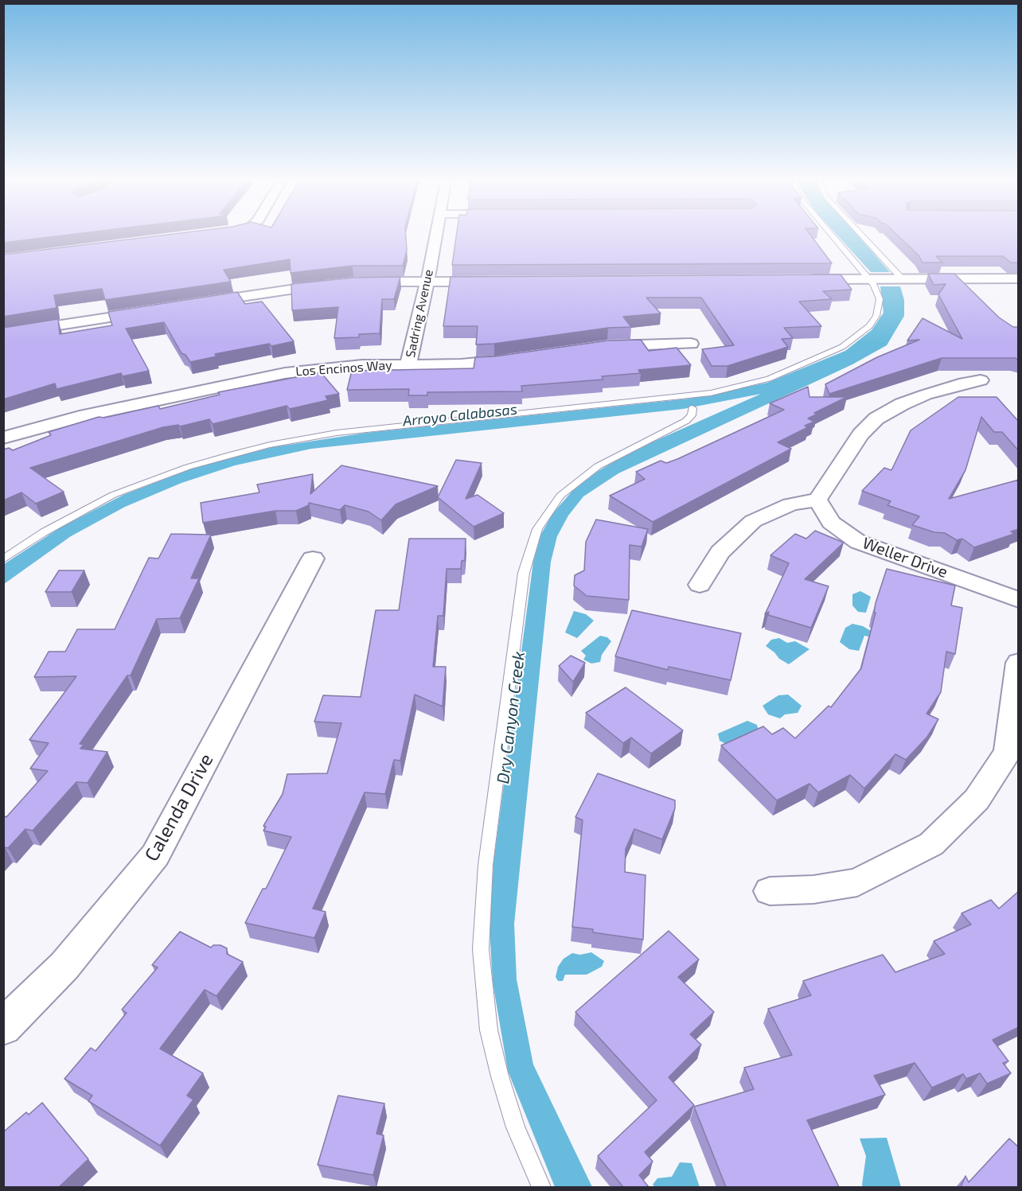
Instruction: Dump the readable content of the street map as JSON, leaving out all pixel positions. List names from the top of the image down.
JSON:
{
  "streets": {
    "street": [
      "Sadring Avenue",
      "Los Encinos Way",
      "Weller Drive",
      "Calenda Drive"
    ]
  },
  "crossings": [
    ["Sadring Avenue", "Los Encinos Way"]
  ],
  "water": ["Arroyo Calabasas", "Dry Canyon Creek"]
}
